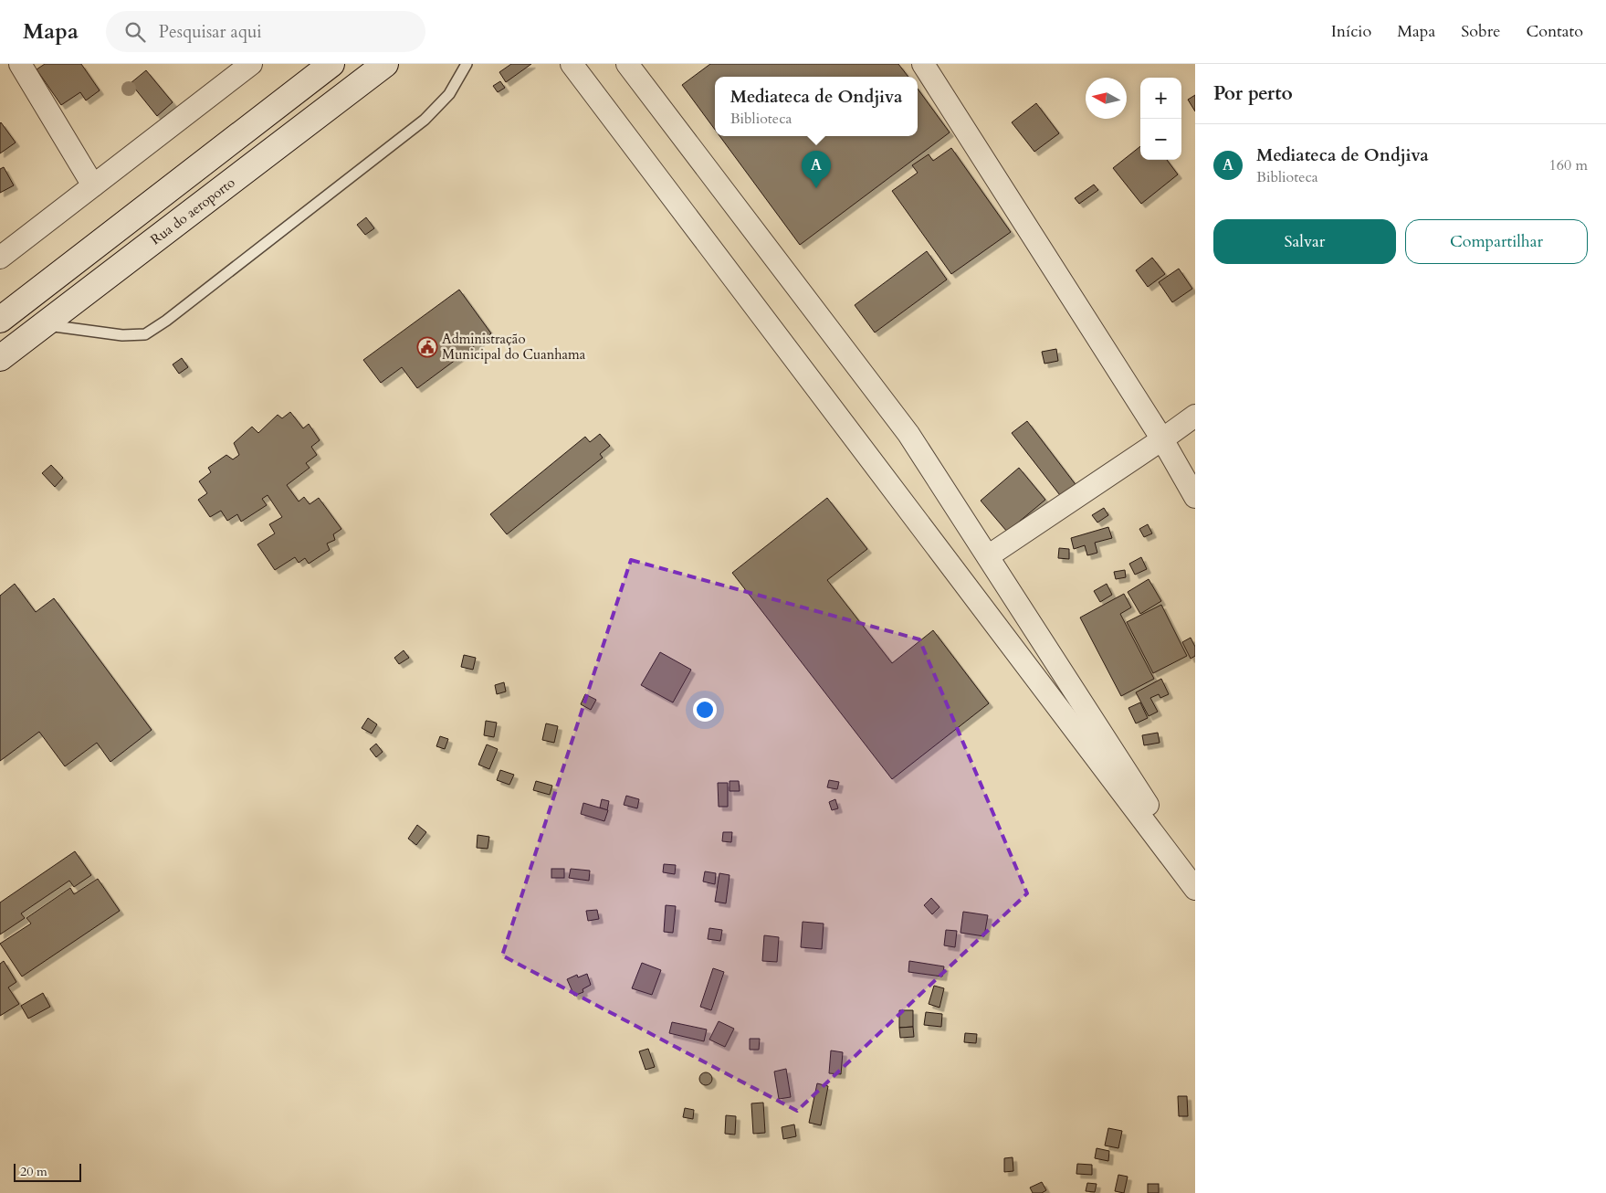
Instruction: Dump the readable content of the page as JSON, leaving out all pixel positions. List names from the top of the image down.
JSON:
{
  "streets": {
    "main road": ["Rua do aeroporto"]
  },
  "places": {
    "public building": ["Administração Municipal do Cuanhama"]
  },
  "scale_bar": "20 m",
  "north": "left",
  "page": {
    "header": "Mapa",
    "search": "Pesquisar aqui",
    "nav": [
      "Início",
      "Mapa",
      "Sobre",
      "Contato"
    ],
    "heading": "Por perto",
    "popup": ["Mediateca de Ondjiva", "Biblioteca"],
    "map_buttons": ["+", "−"],
    "list": [
      {
        "mark": "A",
        "name": "Mediateca de Ondjiva",
        "note": "Biblioteca",
        "value": "160 m"
      }
    ],
    "pins": "A",
    "buttons": ["Salvar", "Compartilhar"],
    "scale": "20 m"
  }
}
